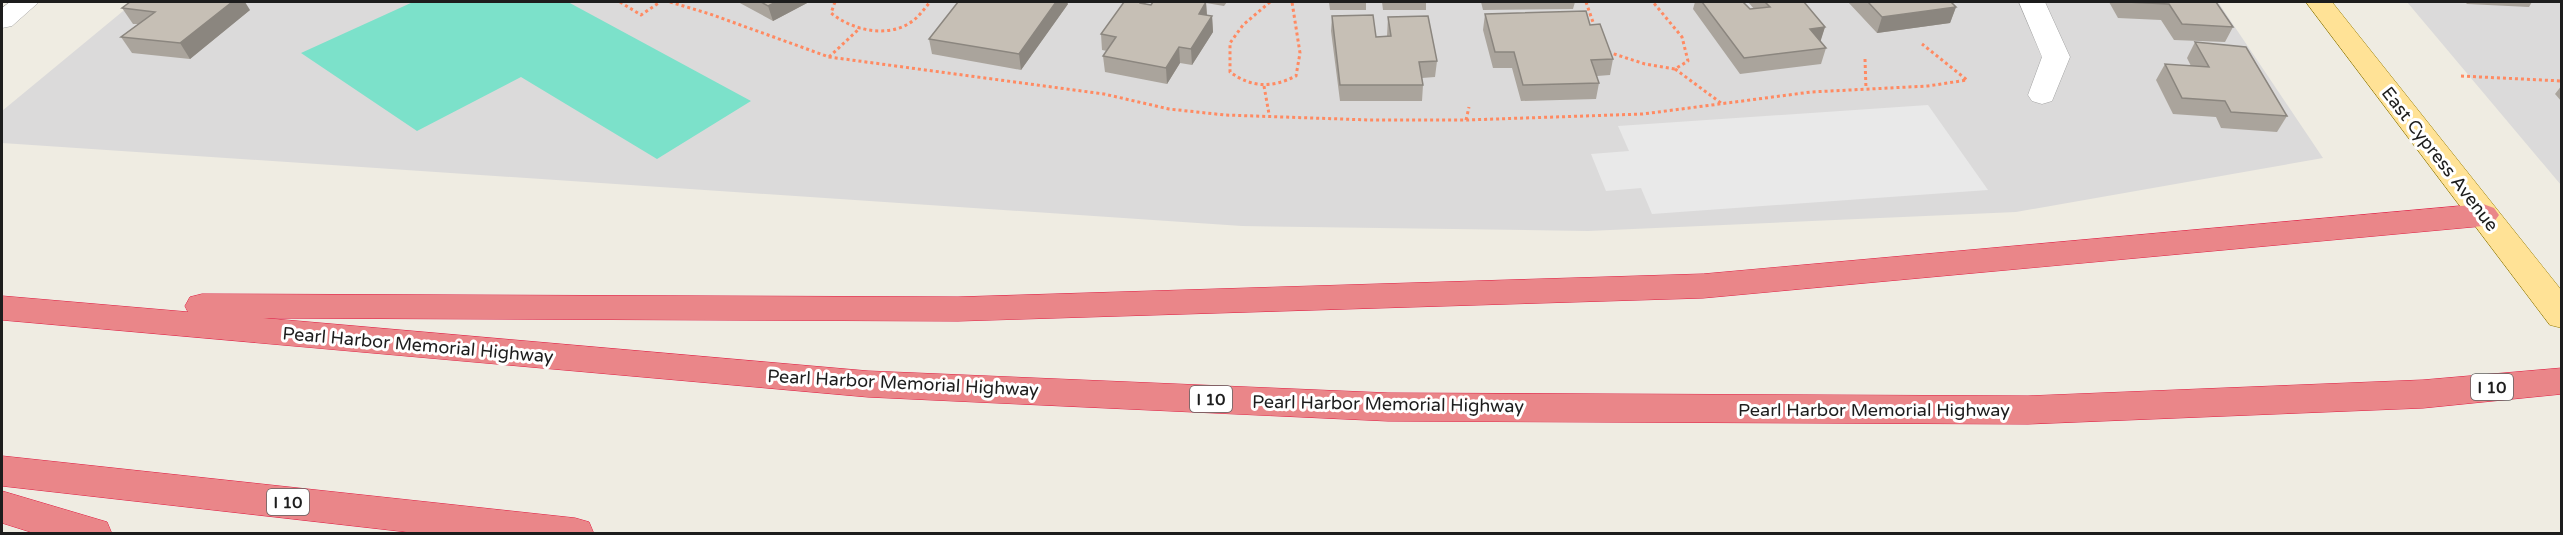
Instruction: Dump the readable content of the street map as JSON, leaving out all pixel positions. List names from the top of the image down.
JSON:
{
  "streets": {
    "highway": ["Pearl Harbor Memorial Highway", "I 10"],
    "main road": ["East Cypress Avenue"]
  }
}
